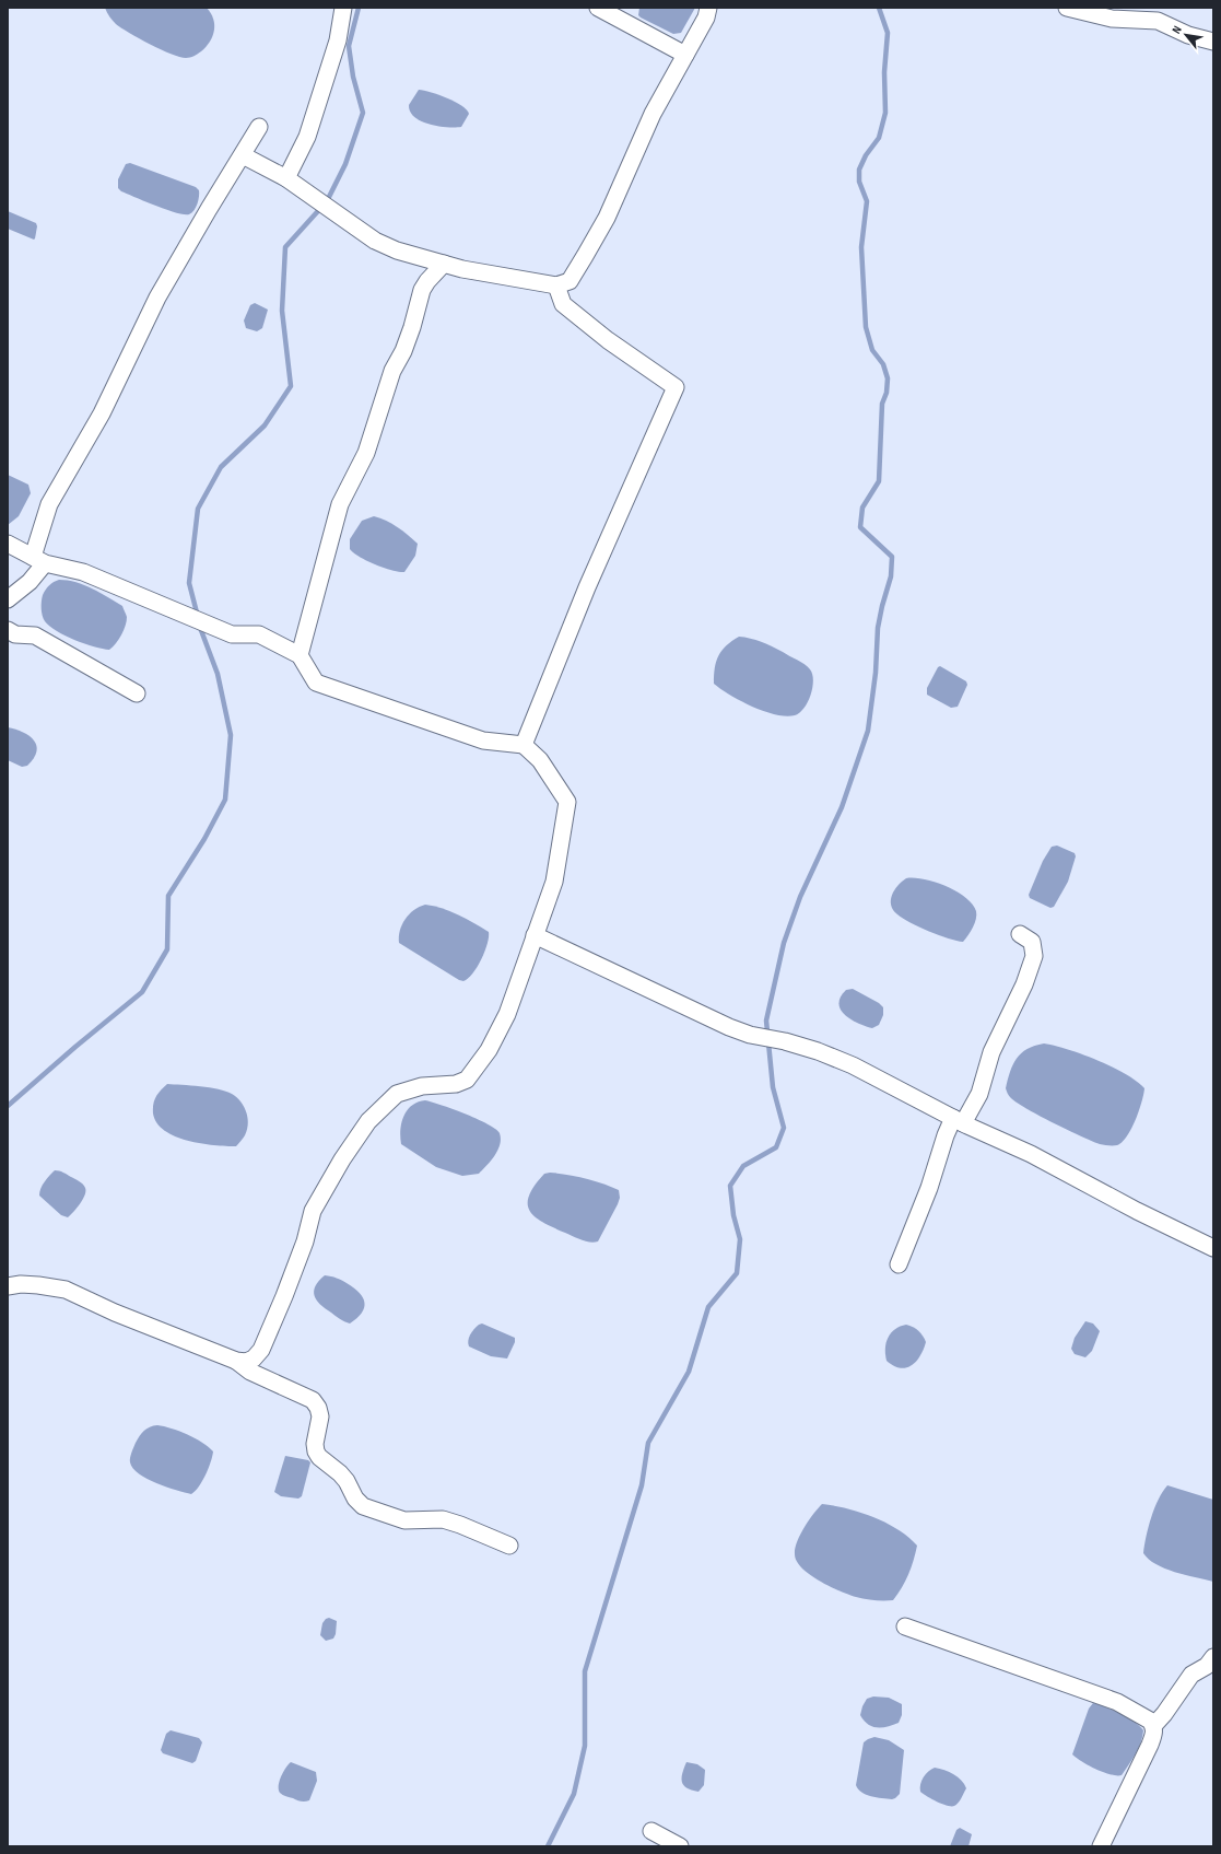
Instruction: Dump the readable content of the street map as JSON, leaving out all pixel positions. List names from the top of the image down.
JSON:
{
  "north": "top left"
}
